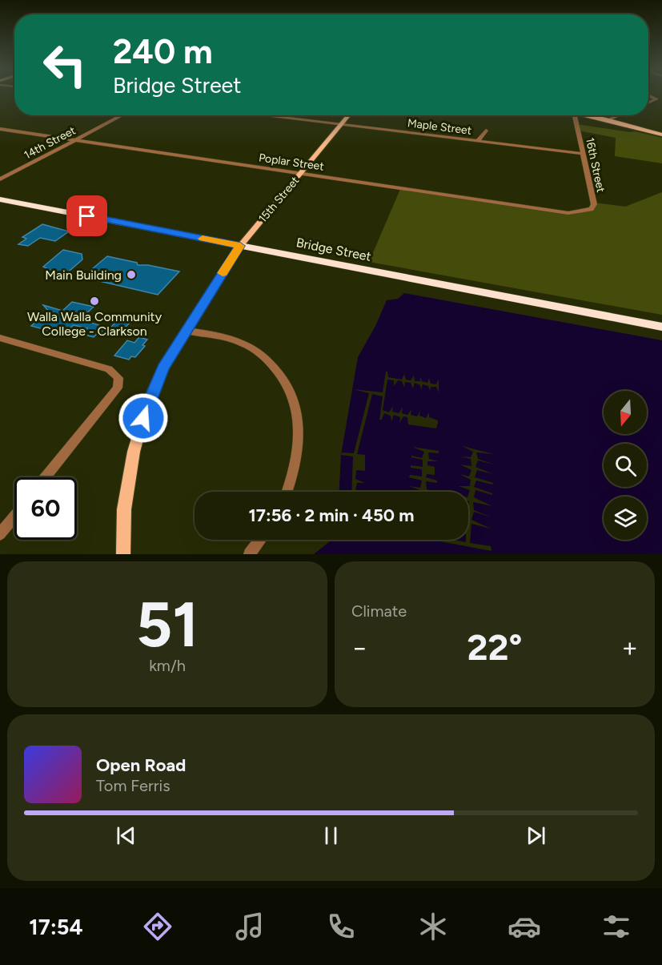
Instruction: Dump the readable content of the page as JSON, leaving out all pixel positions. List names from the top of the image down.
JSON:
{
  "streets": {
    "highway": ["Bridge Street"],
    "main road": ["15th Street"],
    "street": [
      "Maple Street",
      "14th Street",
      "Poplar Street",
      "16th Street"
    ]
  },
  "crossings": [
    ["Maple Street", "16th Street"],
    ["Maple Street", "15th Street"],
    ["14th Street", "Poplar Street"],
    ["Poplar Street", "16th Street"],
    ["Poplar Street", "15th Street"],
    ["15th Street", "Bridge Street"]
  ],
  "places": ["Main Building", "Walla Walla Community College - Clarkson"],
  "north": "bottom",
  "page": {
    "turn": ["240 m", "Bridge Street"],
    "limit": "60",
    "trip": "17:56 · 2 min · 450 m",
    "tile": [
      ["51", "km/h"],
      "Climate"
    ],
    "heat": ["−", "22°", "+"],
    "song": ["Open Road", "Tom Ferris"],
    "tabs": "17:54"
  }
}
